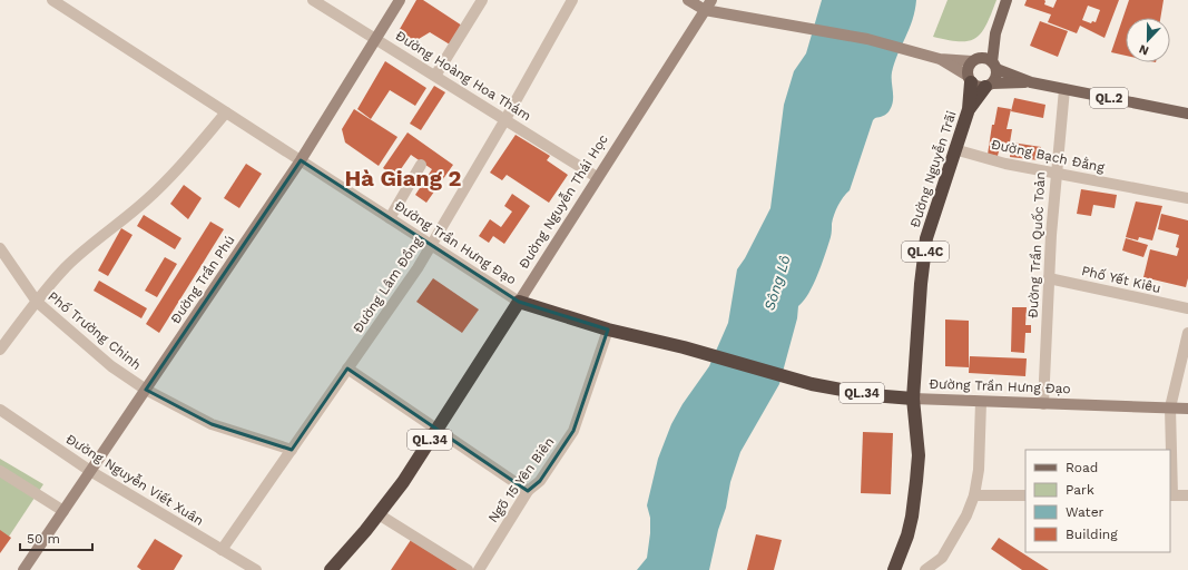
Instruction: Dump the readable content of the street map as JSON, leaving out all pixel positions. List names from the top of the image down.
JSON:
{
  "streets": {
    "highway": [
      "Đường Nguyễn Trãi",
      "Đường Nguyễn Thái Học",
      "Đường Trần Hưng Đạo",
      "QL.4C",
      "QL.34"
    ],
    "main road": ["QL.2", "Đường Trần Phú"],
    "street": [
      "Đường Hoàng Hoa Thám",
      "Đường Bạch Đằng",
      "Đường Trần Quốc Toản",
      "Phố Yết Kiêu",
      "Đường Lâm Đồng",
      "Phố Trường Chinh",
      "Đường Nguyễn Viết Xuân",
      "Ngõ 15 Yên Biên"
    ]
  },
  "crossings": [
    ["Đường Hoàng Hoa Thám", "Đường Nguyễn Thái Học"],
    ["Đường Hoàng Hoa Thám", "Đường Trần Phú"],
    ["Đường Hoàng Hoa Thám", "Đường Lâm Đồng"],
    ["QL.2", "Đường Nguyễn Trãi"],
    ["QL.2", "Đường Trần Quốc Toản"],
    ["Đường Bạch Đằng", "Đường Nguyễn Trãi"],
    ["Đường Bạch Đằng", "Đường Trần Quốc Toản"],
    ["Đường Nguyễn Trãi", "Đường Trần Hưng Đạo"],
    ["Đường Nguyễn Trãi", "QL.4C"],
    ["Đường Nguyễn Thái Học", "Đường Trần Hưng Đạo"],
    ["Đường Trần Hưng Đạo", "Đường Trần Quốc Toản"],
    ["Đường Trần Hưng Đạo", "QL.4C"],
    ["Đường Trần Hưng Đạo", "Đường Trần Phú"],
    ["Đường Trần Hưng Đạo", "Đường Lâm Đồng"],
    ["Đường Trần Hưng Đạo", "Ngõ 15 Yên Biên"],
    ["Đường Trần Quốc Toản", "Phố Yết Kiêu"],
    ["Đường Trần Phú", "Phố Trường Chinh"],
    ["Đường Trần Phú", "Đường Nguyễn Viết Xuân"],
    ["Đường Lâm Đồng", "Phố Trường Chinh"],
    ["Đường Lâm Đồng", "Đường Nguyễn Viết Xuân"]
  ],
  "districts": ["Hà Giang 2"],
  "water": ["Sông Lô"],
  "legend": [
    "Road",
    "Park",
    "Water",
    "Building"
  ],
  "scale_bar": "50 m",
  "north": "bottom"
}
